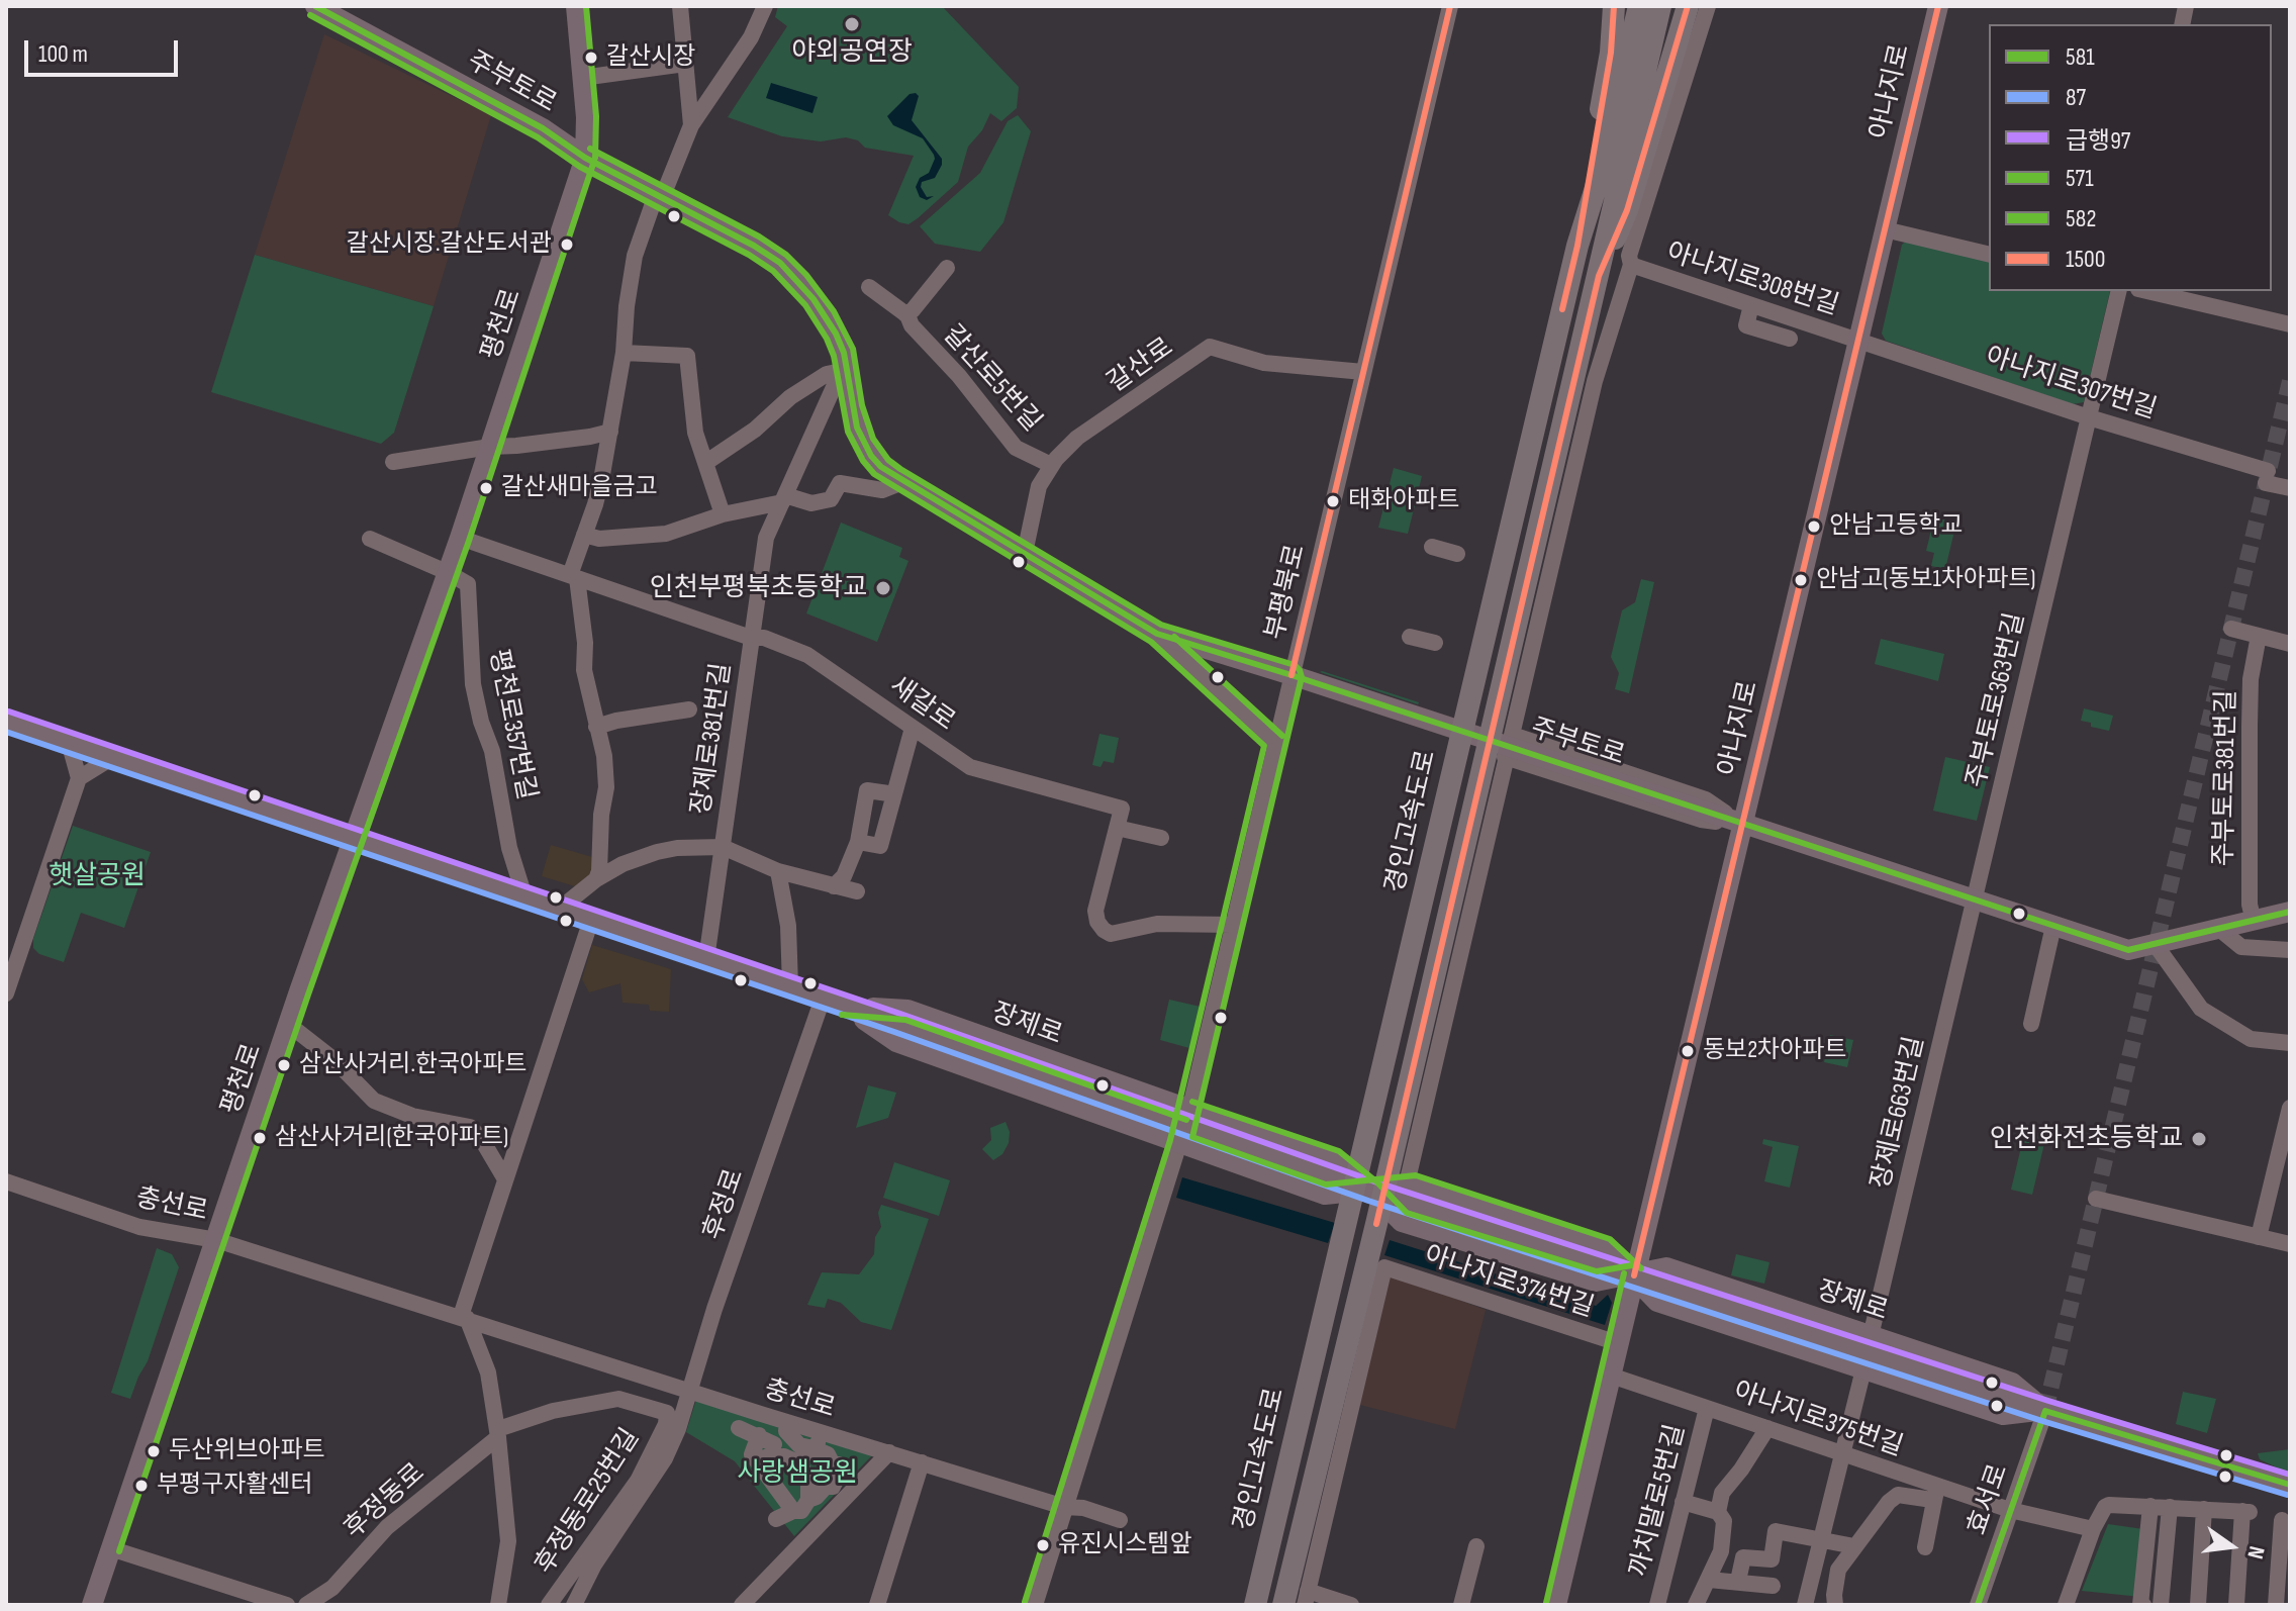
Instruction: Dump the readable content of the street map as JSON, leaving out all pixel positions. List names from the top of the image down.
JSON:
{
  "streets": {
    "highway": ["경인고속도로"],
    "main road": [
      "주부토로",
      "아나지로",
      "평천로",
      "장제로"
    ],
    "street": [
      "아나지로308번길",
      "갈산로",
      "갈산로5번길",
      "아나지로307번길",
      "부평북로",
      "주부토로363번길",
      "새갈로",
      "평천로357번길",
      "장제로381번길",
      "주부토로381번길",
      "장제로663번길",
      "후정로",
      "충선로",
      "아나지로374번길",
      "아나지로375번길",
      "효서로",
      "까치말로5번길",
      "후정동로",
      "후정동로25번길"
    ]
  },
  "crossings": [
    ["주부토로", "아나지로"],
    ["주부토로", "평천로"],
    ["주부토로", "갈산로"],
    ["주부토로", "부평북로"],
    ["주부토로", "주부토로363번길"],
    ["주부토로", "장제로381번길"],
    ["주부토로", "주부토로381번길"],
    ["주부토로", "장제로663번길"],
    ["아나지로", "아나지로308번길"],
    ["아나지로", "아나지로307번길"],
    ["아나지로", "장제로"],
    ["아나지로", "아나지로374번길"],
    ["아나지로", "아나지로375번길"],
    ["아나지로308번길", "아나지로307번길"],
    ["평천로", "새갈로"],
    ["평천로", "평천로357번길"],
    ["평천로", "장제로"],
    ["평천로", "충선로"],
    ["갈산로", "갈산로5번길"],
    ["갈산로", "부평북로"],
    ["아나지로307번길", "주부토로363번길"],
    ["부평북로", "장제로"],
    ["부평북로", "충선로"],
    ["주부토로363번길", "장제로663번길"],
    ["새갈로", "장제로381번길"],
    ["평천로357번길", "장제로"],
    ["장제로381번길", "장제로"],
    ["장제로", "장제로663번길"],
    ["장제로", "후정로"],
    ["장제로", "효서로"],
    ["후정로", "충선로"],
    ["후정로", "후정동로25번길"],
    ["아나지로375번길", "효서로"],
    ["아나지로375번길", "까치말로5번길"],
    ["후정동로", "후정동로25번길"]
  ],
  "parks": ["햇살공원", "사랑샘공원"],
  "places": [
    "야외공연장",
    "갈산시장",
    "갈산시장.갈산도서관",
    "갈산새마을금고",
    "태화아파트",
    "안남고등학교",
    "안남고(동보1차아파트)",
    "인천부평북초등학교",
    "동보2차아파트",
    "삼산사거리.한국아파트",
    "삼산사거리(한국아파트)",
    "인천화전초등학교",
    "두산위브아파트",
    "부평구자활센터",
    "유진시스템앞"
  ],
  "lines": [
    "transit line 581",
    "transit line 582",
    "transit line 1500",
    "transit line 571",
    "transit line 급행97",
    "transit line 87"
  ],
  "legend": [
    "581",
    "87",
    "급행97",
    "571",
    "582",
    "1500"
  ],
  "scale_bar": "100 m",
  "north": "right"
}
